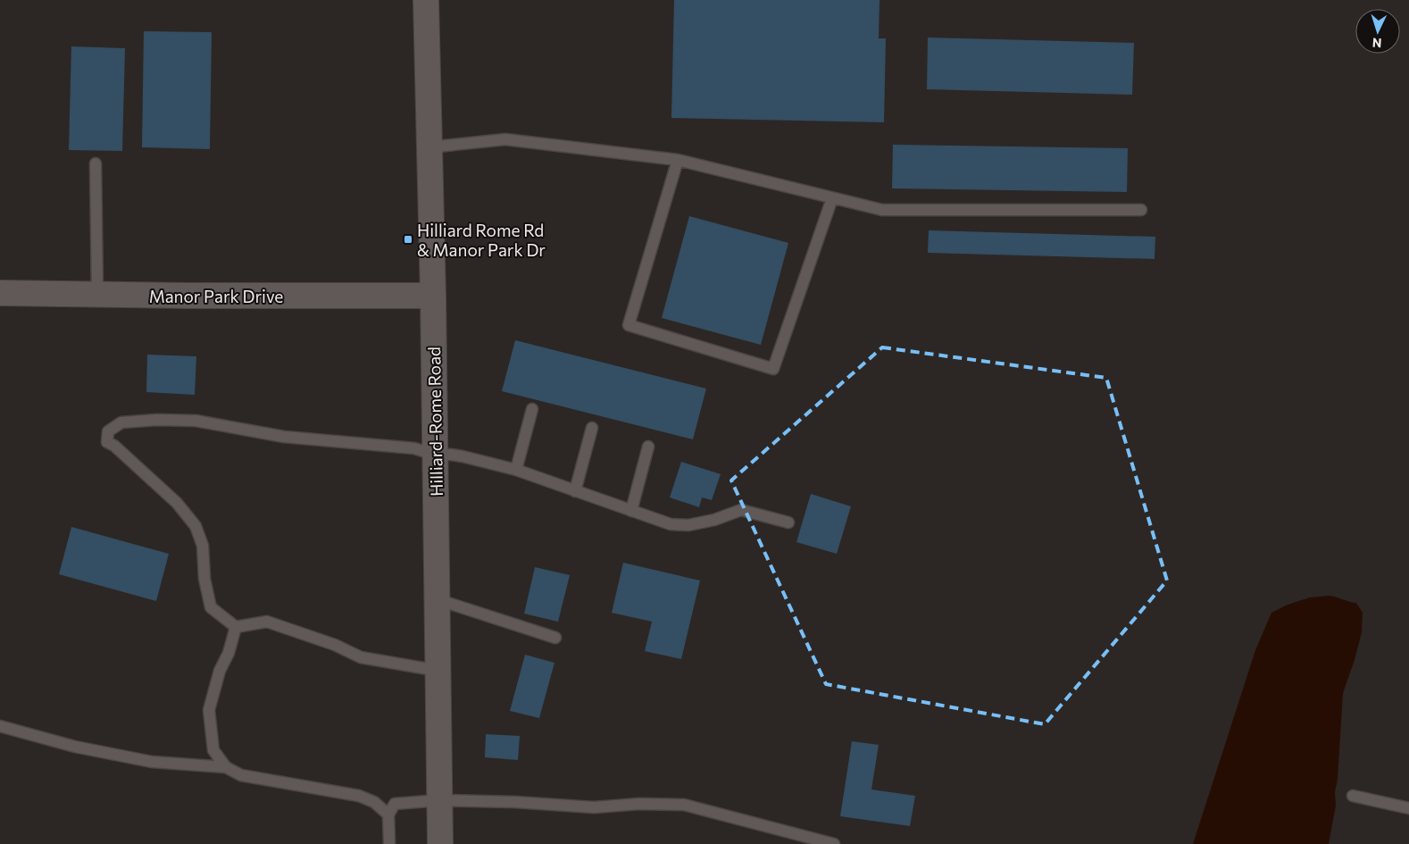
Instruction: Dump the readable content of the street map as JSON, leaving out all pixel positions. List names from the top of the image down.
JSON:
{
  "streets": {
    "main road": ["Manor Park Drive", "Hilliard-Rome Road"]
  },
  "crossings": [
    ["Manor Park Drive", "Hilliard-Rome Road"]
  ],
  "places": {
    "transit": ["Hilliard Rome Rd & Manor Park Dr"]
  },
  "north": "bottom"
}
